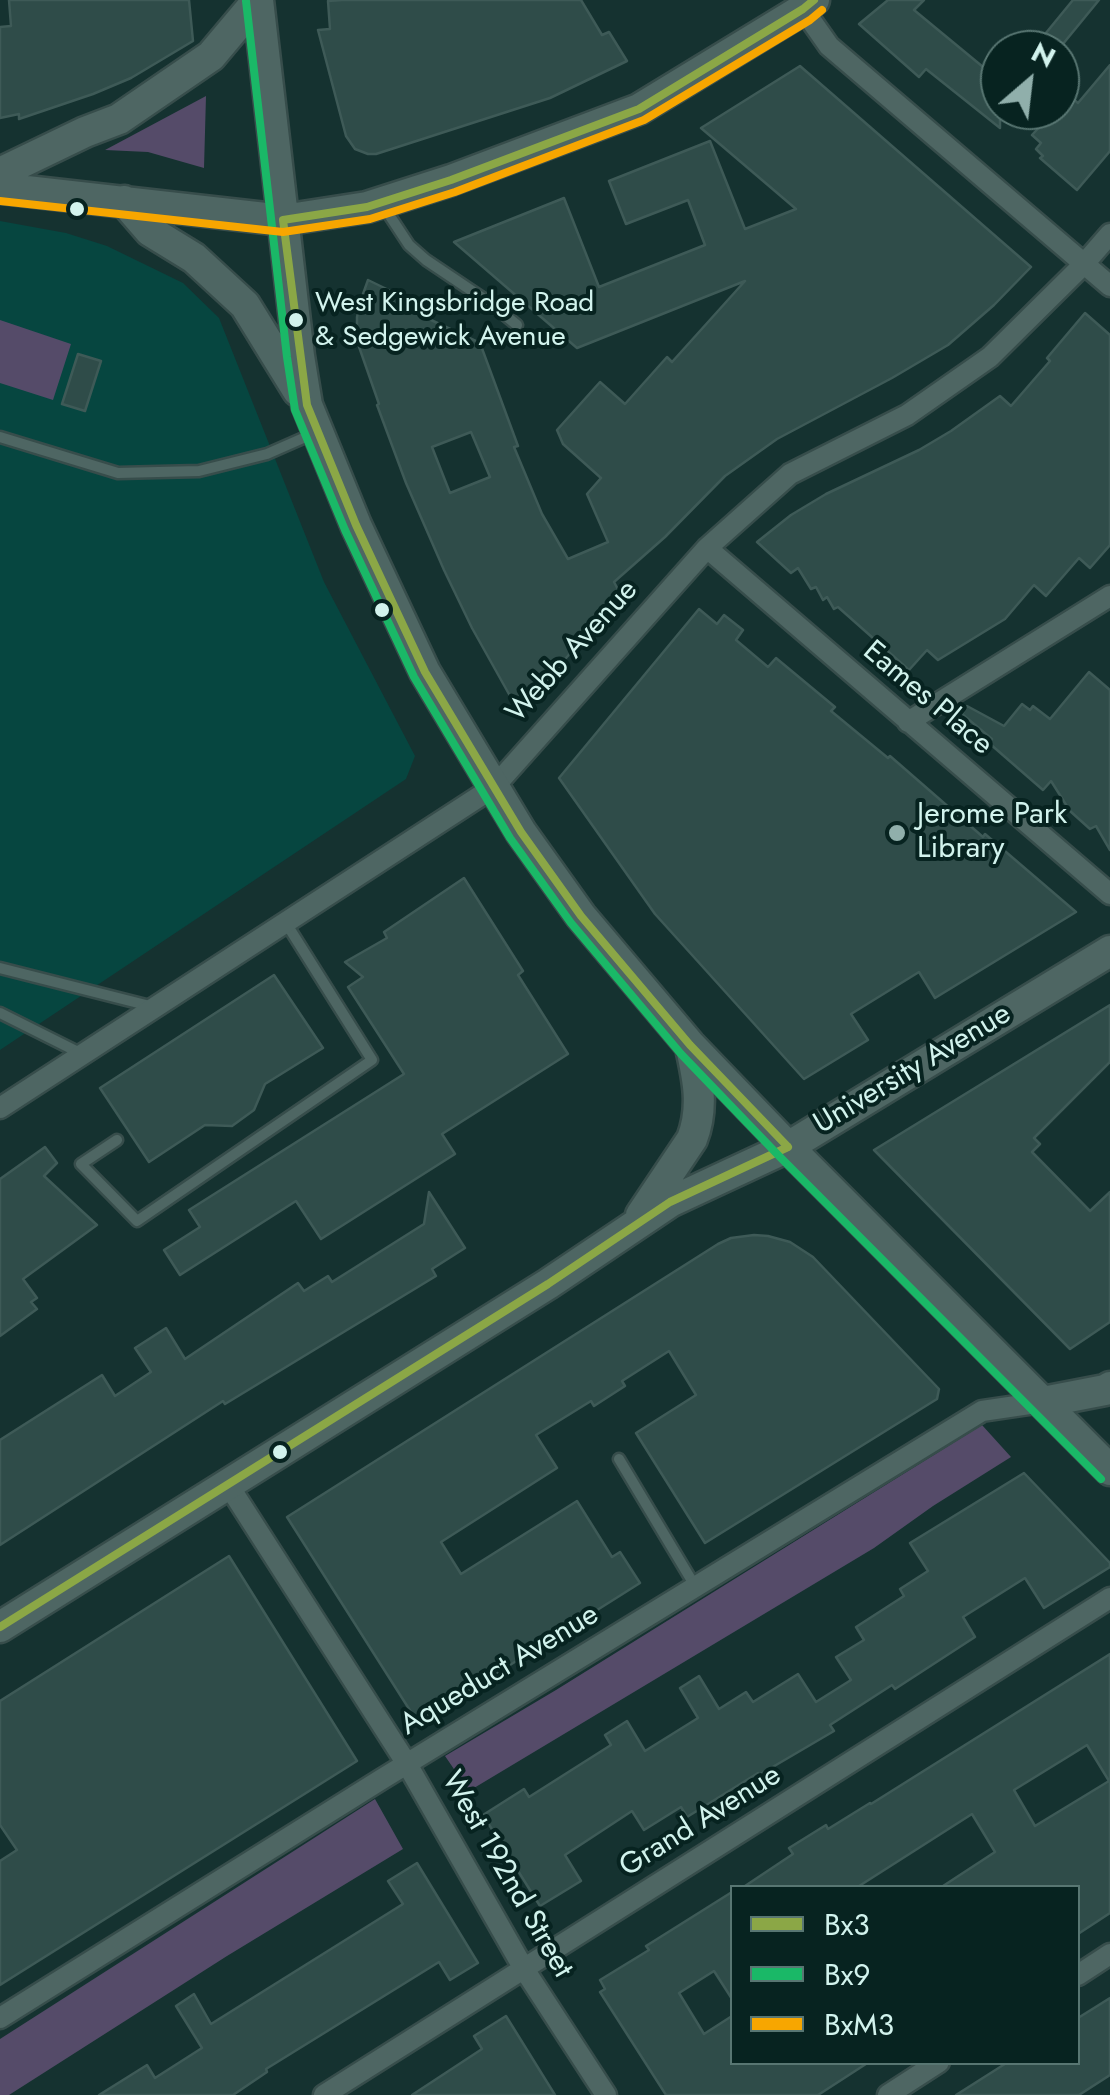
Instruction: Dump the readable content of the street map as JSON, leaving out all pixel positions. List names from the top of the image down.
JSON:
{
  "streets": {
    "street": [
      "Webb Avenue",
      "Eames Place",
      "University Avenue",
      "Aqueduct Avenue",
      "Grand Avenue",
      "West 192nd Street"
    ]
  },
  "crossings": [
    ["Webb Avenue", "Eames Place"],
    ["University Avenue", "West 192nd Street"],
    ["Aqueduct Avenue", "West 192nd Street"],
    ["Grand Avenue", "West 192nd Street"]
  ],
  "places": ["West Kingsbridge Road & Sedgewick Avenue", "Jerome Park Library"],
  "lines": ["transit line Bx3", "transit line Bx9", "transit line BxM3"],
  "legend": ["Bx3", "Bx9", "BxM3"],
  "north": "top right"
}
